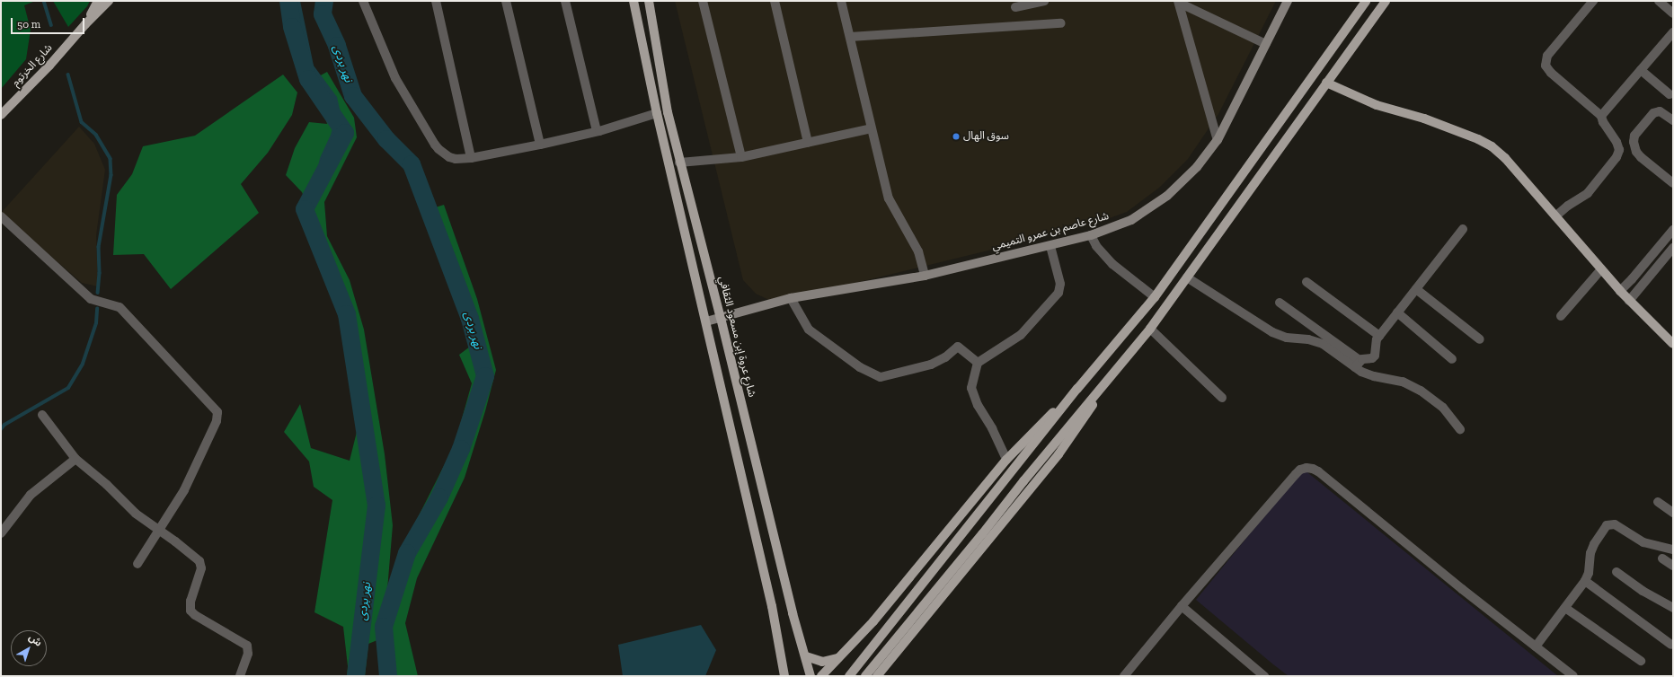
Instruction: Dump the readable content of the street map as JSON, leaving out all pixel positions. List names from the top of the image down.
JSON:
{
  "streets": {
    "main road": ["شارع الخرتوم", "شارع عاصم بن عمرو التميمي", "شارع عروة إبن مسعود الثقافي"]
  },
  "crossings": [
    ["شارع عاصم بن عمرو التميمي", "شارع عروة إبن مسعود الثقافي"]
  ],
  "water": ["نهر بردى"],
  "places": ["سوق الهال"],
  "scale_bar": "50 m",
  "north": "top right"
}
